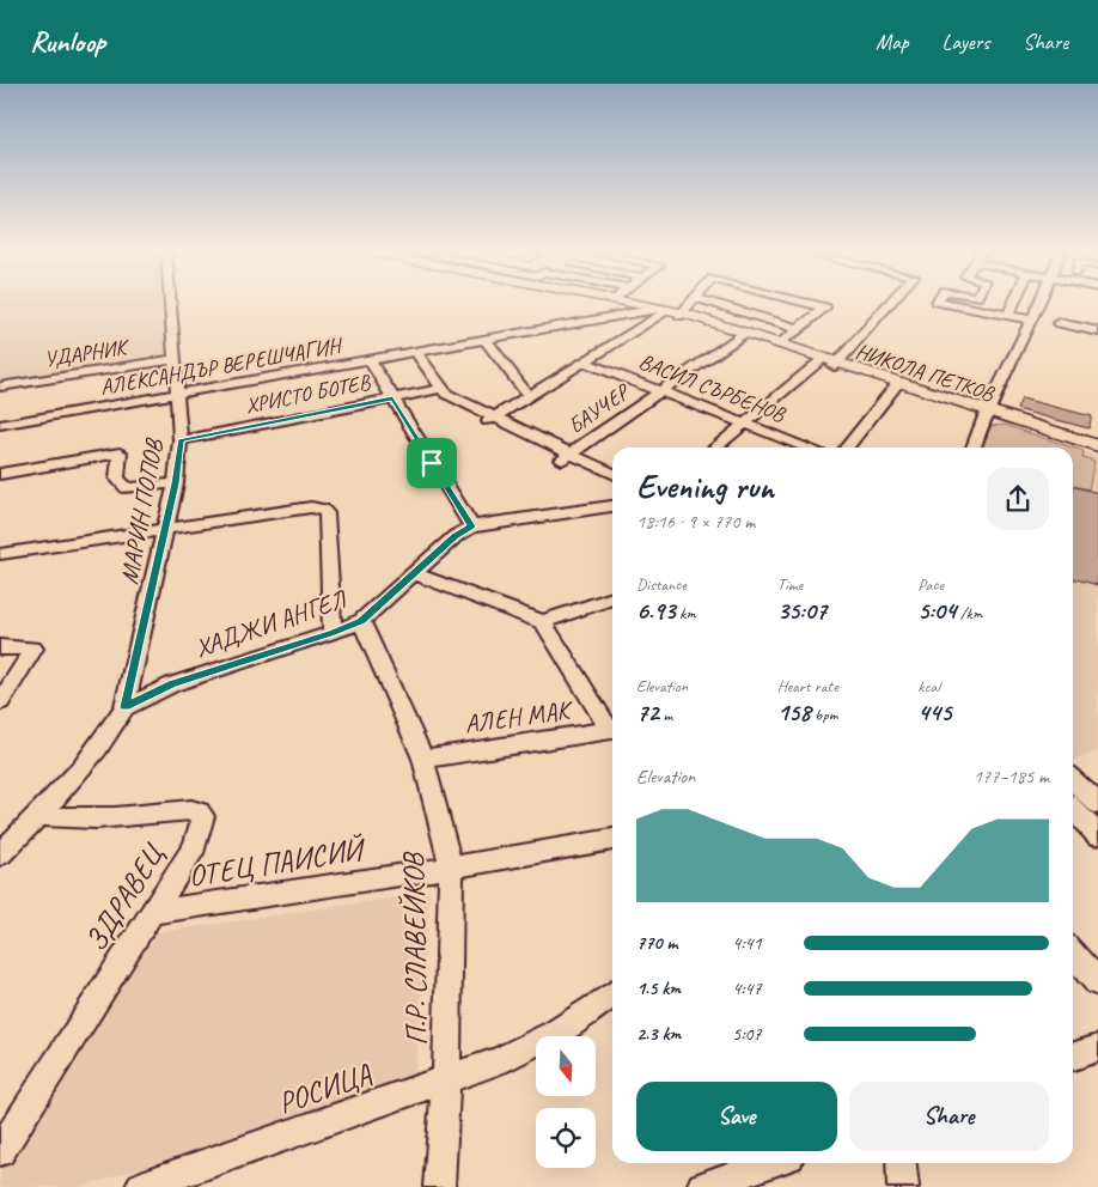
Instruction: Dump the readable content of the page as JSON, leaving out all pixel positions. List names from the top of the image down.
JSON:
{
  "streets": {
    "main road": ["НИКОЛА ПЕТКОВ"],
    "street": [
      "УДАРНИК",
      "АЛЕКСАНДЪР ВЕРЕШЧАГИН",
      "ВАСИЛ СЪРБЕНОВ",
      "ХРИСТО БОТЕВ",
      "БАУЧЕР",
      "МАРИН ПОПОВ",
      "ХАДЖИ АНГЕЛ",
      "АЛЕН МАК",
      "ОТЕЦ ПАИСИЙ",
      "ЗДРАВЕЦ",
      "П.Р. СЛАВЕЙКОВ",
      "РОСИЦА"
    ]
  },
  "crossings": [
    ["УДАРНИК", "МАРИН ПОПОВ"],
    ["АЛЕКСАНДЪР ВЕРЕШЧАГИН", "НИКОЛА ПЕТКОВ"],
    ["АЛЕКСАНДЪР ВЕРЕШЧАГИН", "МАРИН ПОПОВ"],
    ["НИКОЛА ПЕТКОВ", "БАУЧЕР"],
    ["ВАСИЛ СЪРБЕНОВ", "БАУЧЕР"],
    ["ХРИСТО БОТЕВ", "МАРИН ПОПОВ"],
    ["МАРИН ПОПОВ", "ХАДЖИ АНГЕЛ"],
    ["МАРИН ПОПОВ", "ЗДРАВЕЦ"],
    ["ХАДЖИ АНГЕЛ", "П.Р. СЛАВЕЙКОВ"],
    ["АЛЕН МАК", "П.Р. СЛАВЕЙКОВ"],
    ["ОТЕЦ ПАИСИЙ", "ЗДРАВЕЦ"],
    ["ОТЕЦ ПАИСИЙ", "П.Р. СЛАВЕЙКОВ"],
    ["П.Р. СЛАВЕЙКОВ", "РОСИЦА"]
  ],
  "north": "bottom",
  "page": {
    "header": "Runloop",
    "nav": ["Map", "Layers", "Share"],
    "heading": ["Evening run", "18:16 · 9 × 770 m"],
    "stats": [
      ["Distance", "6.93 km"],
      ["Time", "35:07"],
      ["Pace", "5:04 /km"],
      ["Elevation", "72 m"],
      ["Heart rate", "158 bpm"],
      ["kcal", "445"]
    ],
    "chart": ["Elevation", "177–185 m"],
    "list": [
      {
        "name": "770 m",
        "note": "4:41"
      },
      {
        "name": "1.5 km",
        "note": "4:47"
      },
      {
        "name": "2.3 km",
        "note": "5:07"
      }
    ],
    "buttons": ["Save", "Share"]
  }
}
